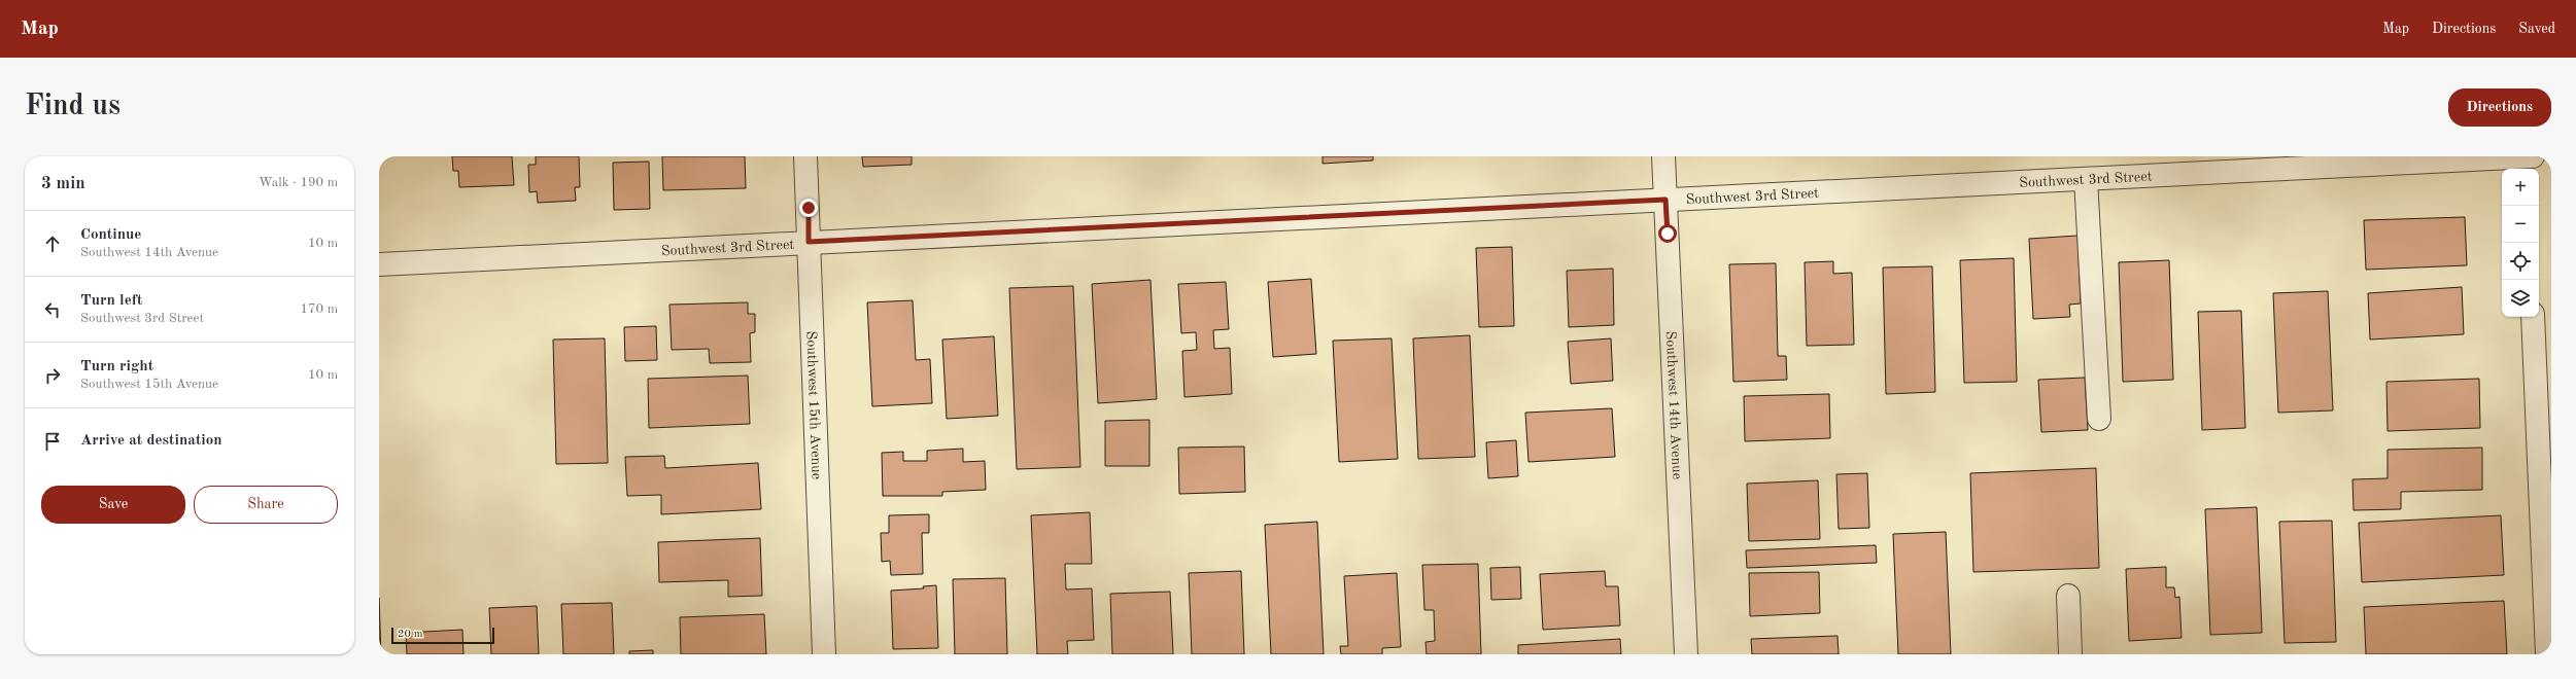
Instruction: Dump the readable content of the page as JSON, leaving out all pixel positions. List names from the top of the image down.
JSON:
{
  "streets": {
    "street": ["Southwest 3rd Street", "Southwest 15th Avenue", "Southwest 14th Avenue"]
  },
  "crossings": [
    ["Southwest 3rd Street", "Southwest 15th Avenue"],
    ["Southwest 3rd Street", "Southwest 14th Avenue"]
  ],
  "scale_bar": "20 m",
  "page": {
    "header": "Map",
    "nav": ["Map", "Directions", "Saved"],
    "buttons": [
      "Directions",
      ["Save", "Share"]
    ],
    "title": "Find us",
    "heading": ["3 min", "Walk · 190 m"],
    "map_buttons": ["+", "−"],
    "list": [
      ["Continue", "Southwest 14th Avenue", "10 m"],
      ["Turn left", "Southwest 3rd Street", "170 m"],
      ["Turn right", "Southwest 15th Avenue", "10 m"],
      "Arrive at destination"
    ],
    "scale": "20 m"
  }
}
